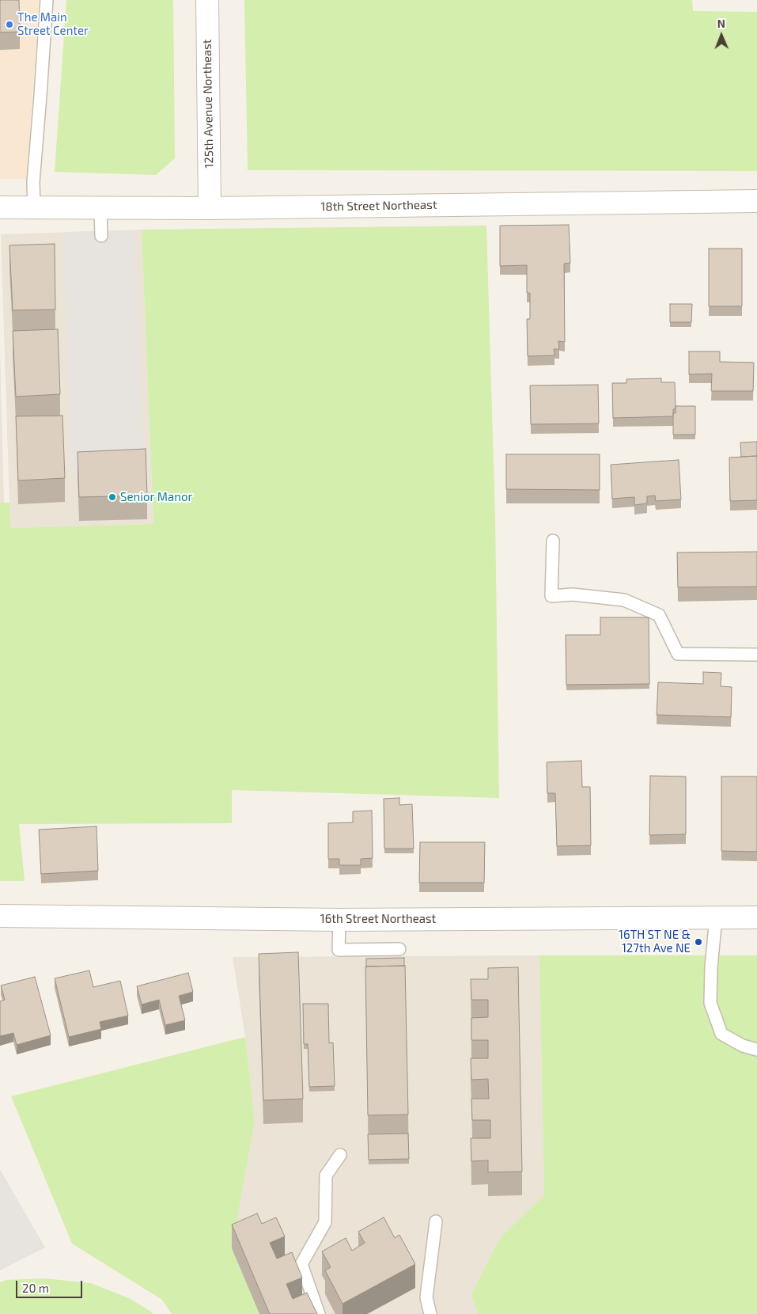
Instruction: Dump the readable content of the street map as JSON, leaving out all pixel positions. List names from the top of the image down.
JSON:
{
  "streets": {
    "street": ["125th Avenue Northeast", "18th Street Northeast", "16th Street Northeast"]
  },
  "crossings": [
    ["125th Avenue Northeast", "18th Street Northeast"]
  ],
  "places": ["The Main Street Center", "Senior Manor", "16TH ST NE & 127th Ave NE"],
  "scale_bar": "20 m",
  "north": "top"
}
